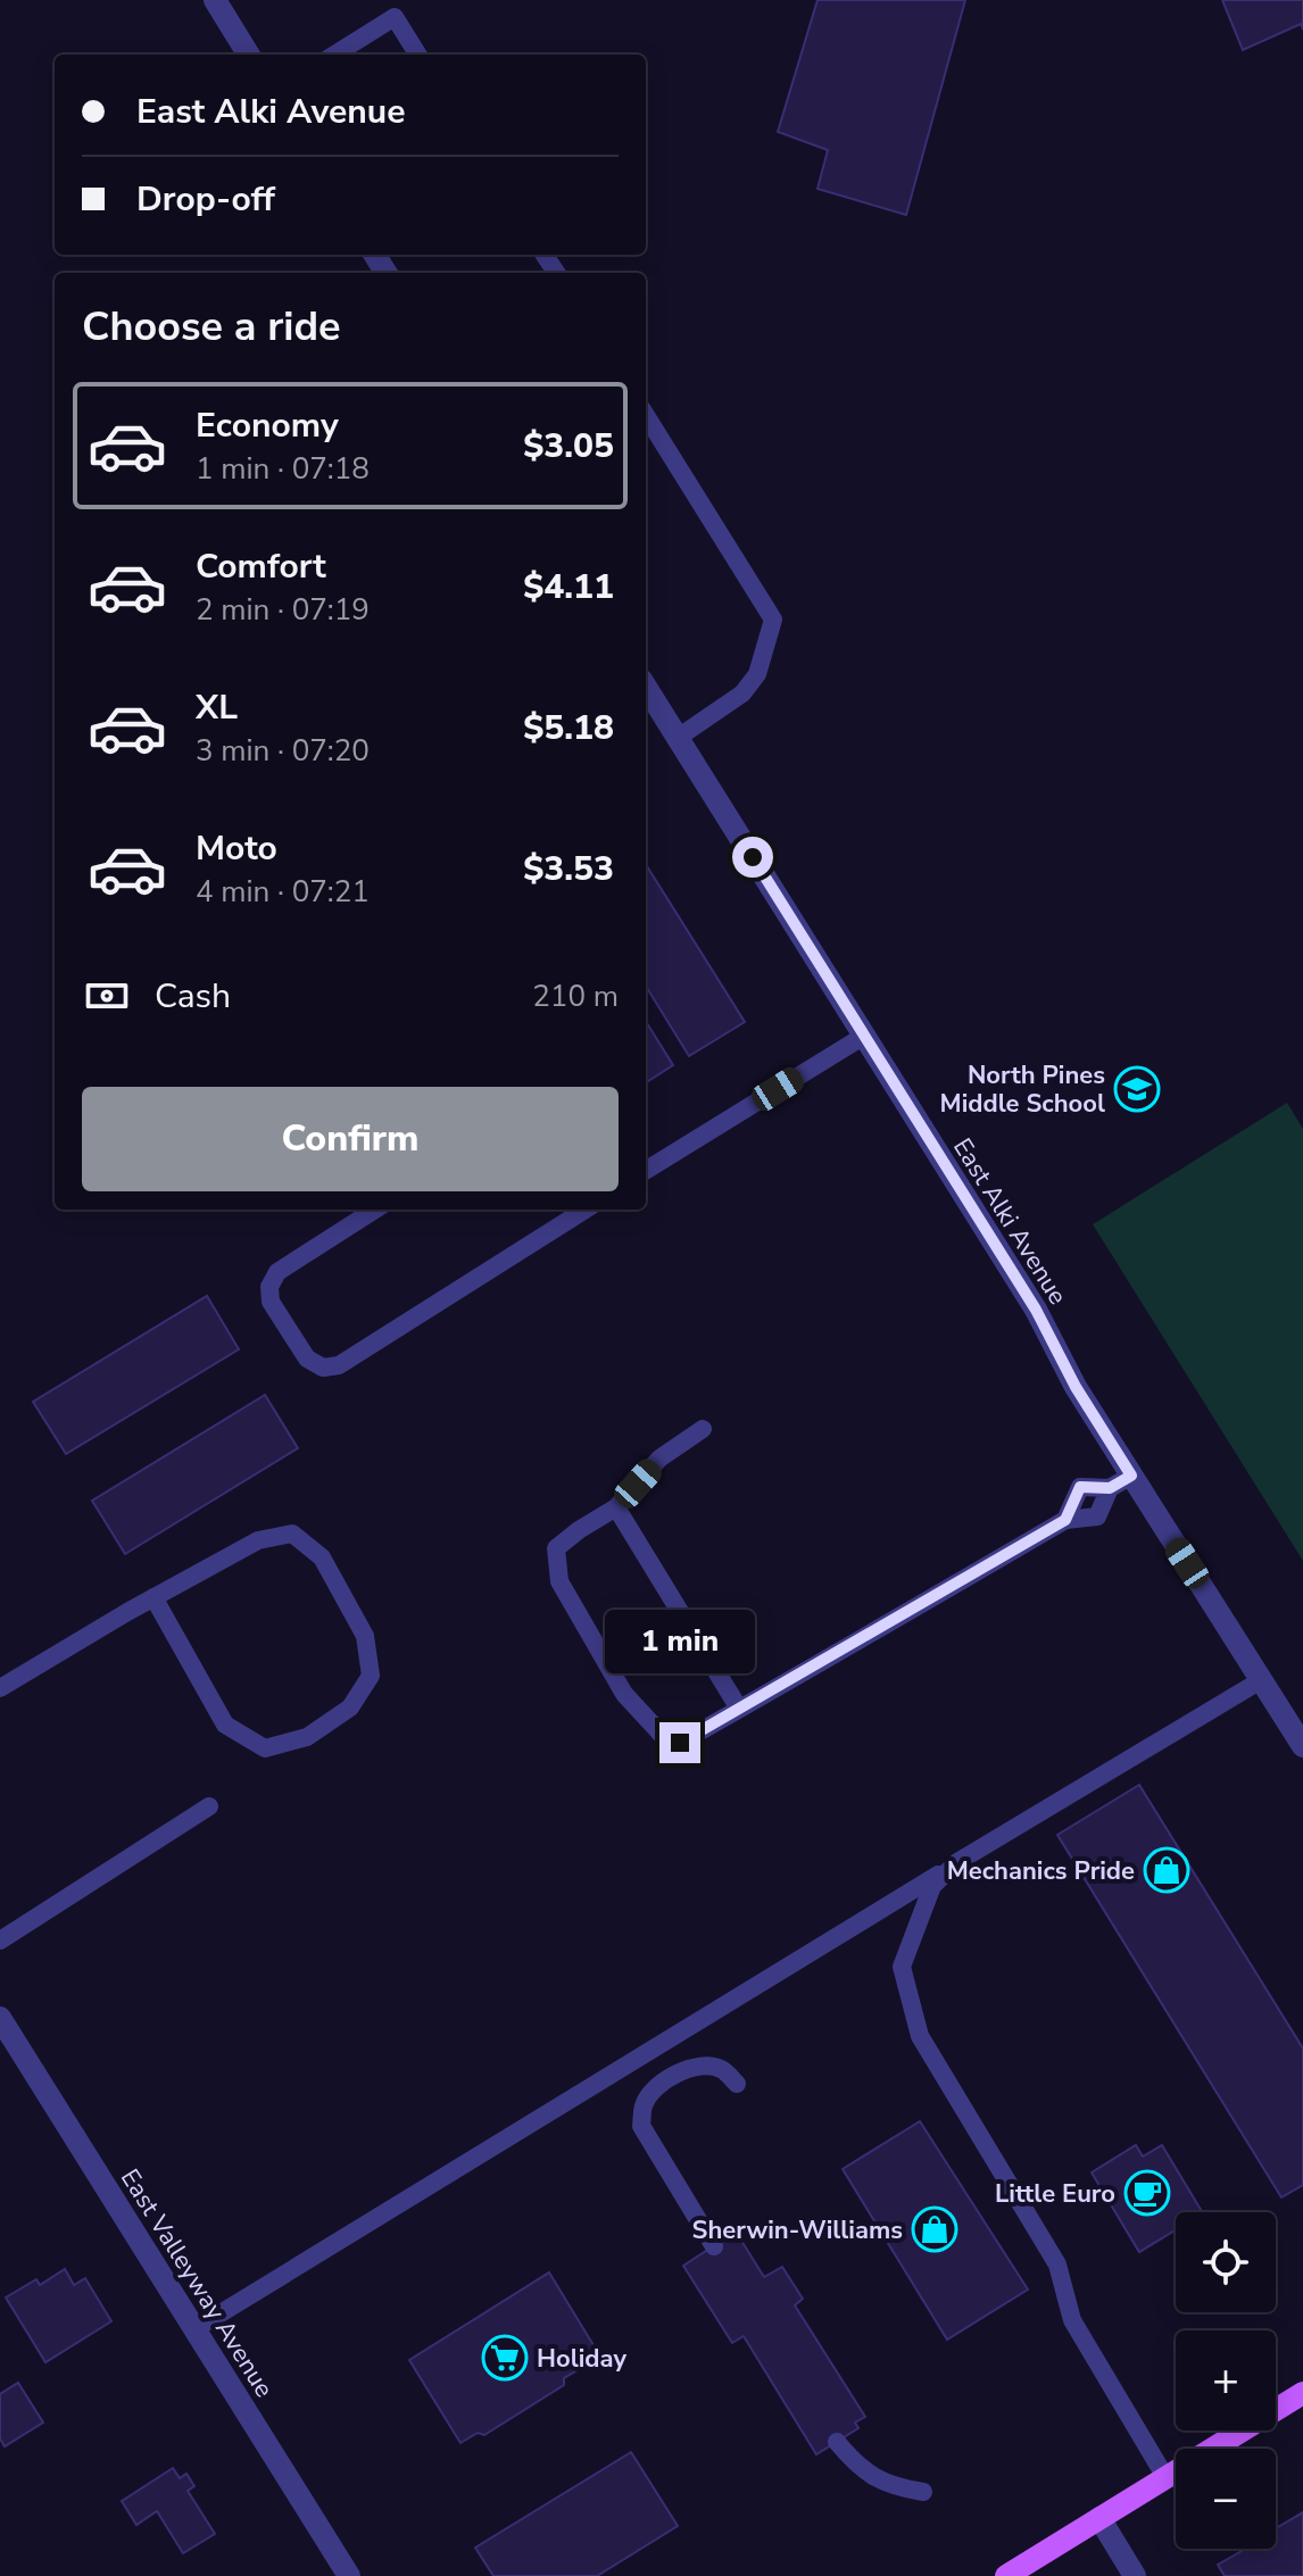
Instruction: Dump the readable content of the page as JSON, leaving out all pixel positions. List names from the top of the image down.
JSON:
{
  "streets": {
    "street": ["East Alki Avenue", "East Valleyway Avenue"]
  },
  "places": {
    "school or university": ["North Pines Middle School"],
    "shop": ["Mechanics Pride", "Sherwin-Williams"],
    "cafe": ["Little Euro"],
    "supermarket": ["Holiday"]
  },
  "page": {
    "banner": ["East Alki Avenue", "Drop-off"],
    "heading": "Choose a ride",
    "list": [
      {
        "name": "Economy",
        "note": "1 min · 07:18",
        "value": "$3.05"
      },
      {
        "name": "Comfort",
        "note": "2 min · 07:19",
        "value": "$4.11"
      },
      {
        "name": "XL",
        "note": "3 min · 07:20",
        "value": "$5.18"
      },
      {
        "name": "Moto",
        "note": "4 min · 07:21",
        "value": "$3.53"
      }
    ],
    "pay": ["Cash", "210 m"],
    "buttons": "Confirm",
    "bubble": "1 min",
    "map_buttons": ["+", "−"]
  }
}
